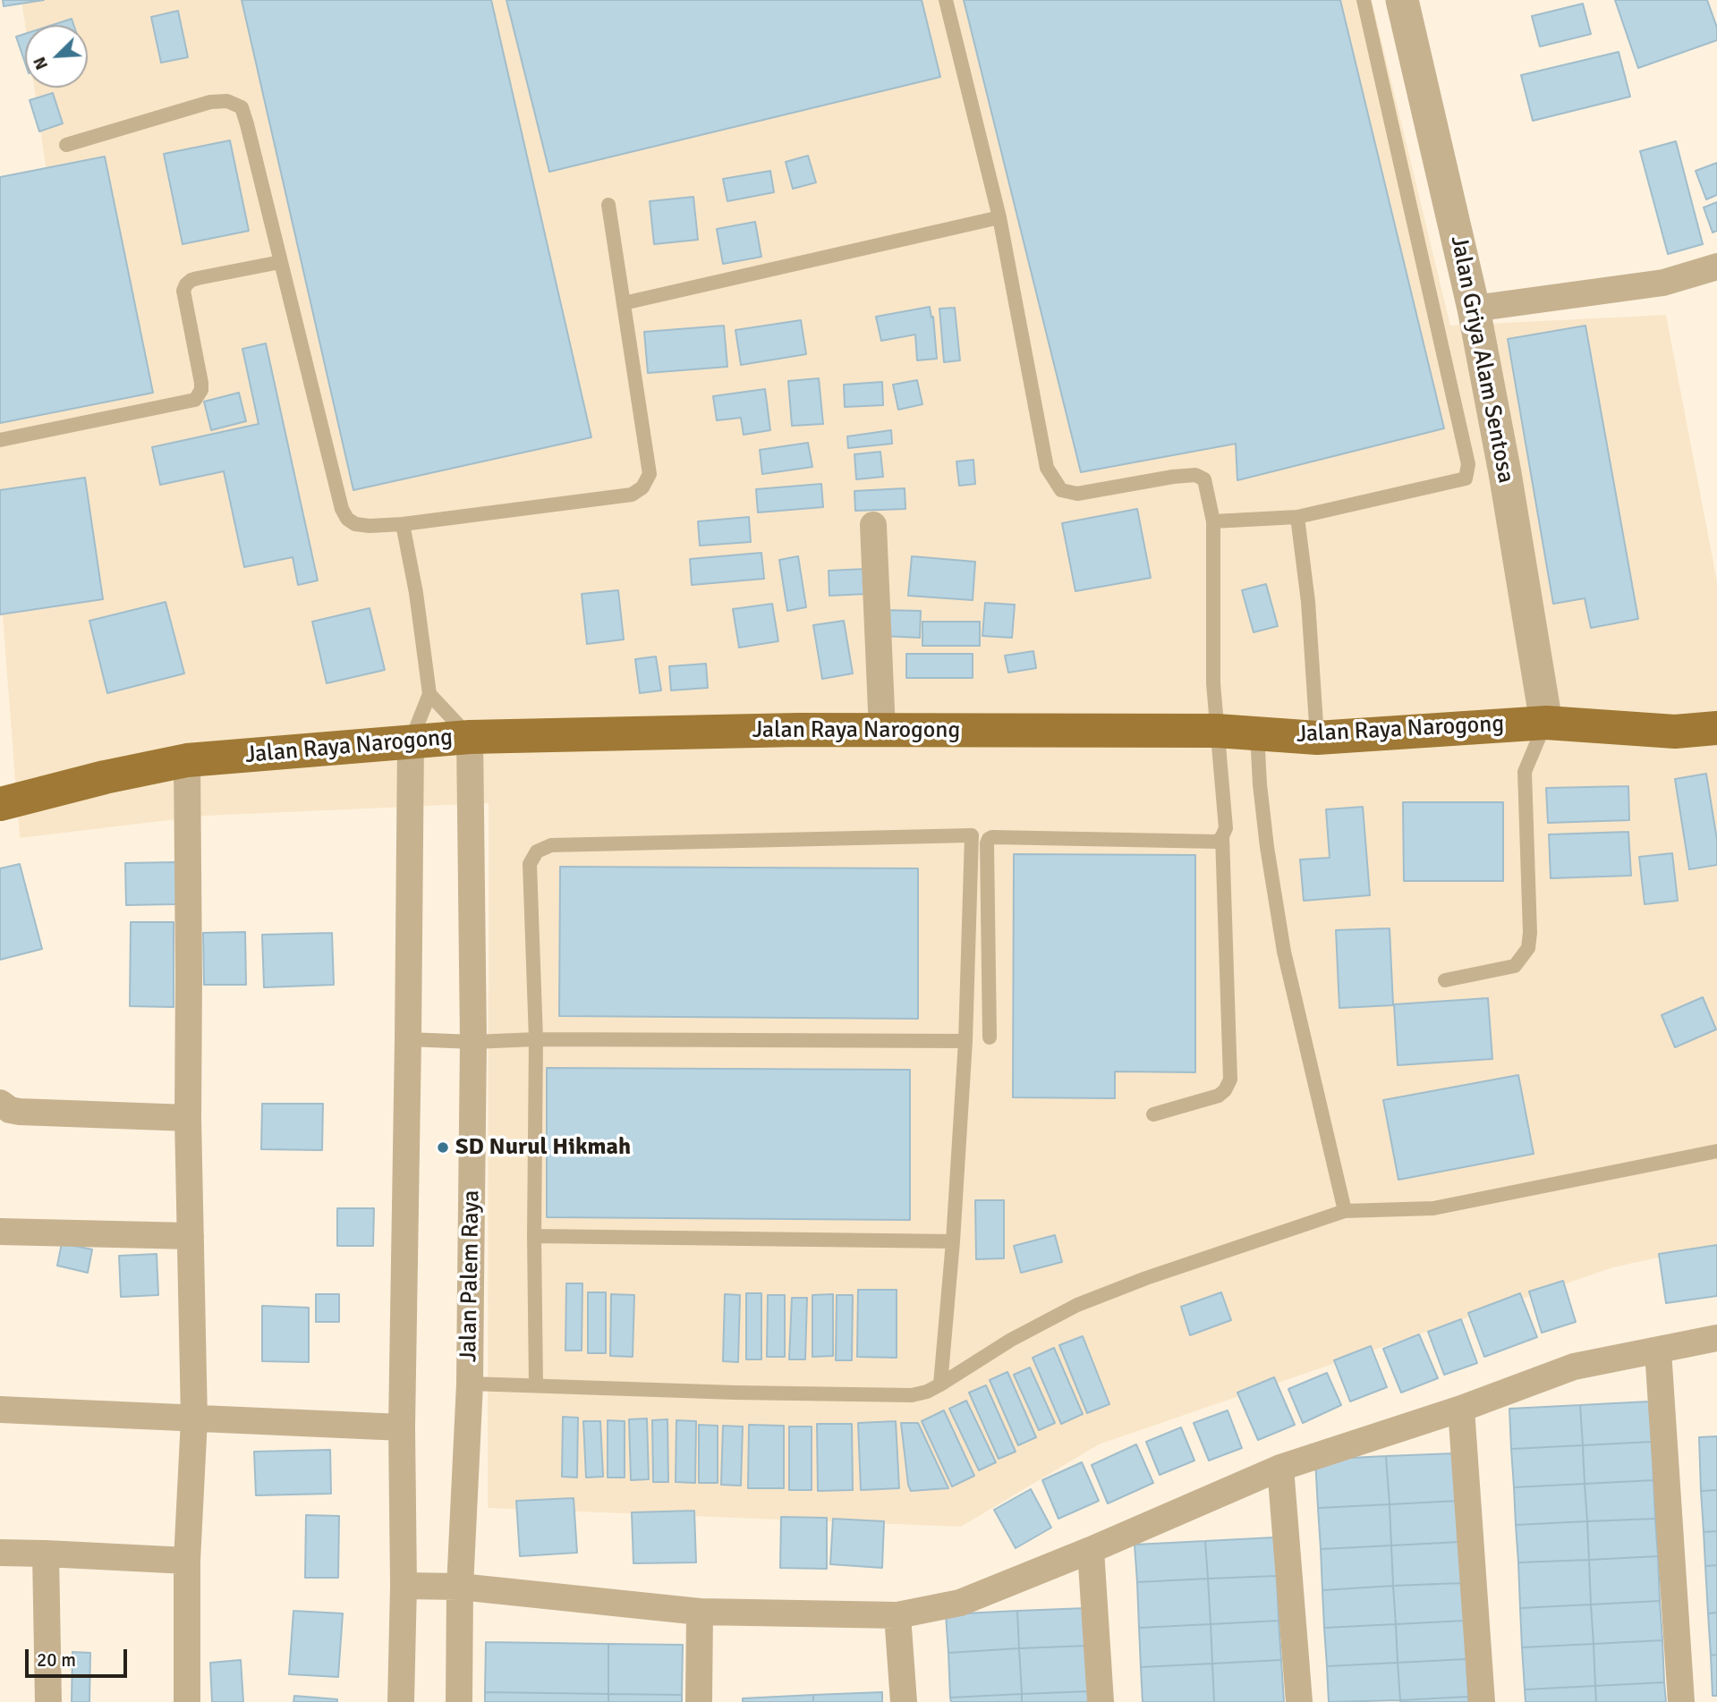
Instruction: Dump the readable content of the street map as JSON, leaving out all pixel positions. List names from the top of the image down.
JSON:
{
  "streets": {
    "main road": ["Jalan Raya Narogong"],
    "street": ["Jalan Griya Alam Sentosa", "Jalan Palem Raya"]
  },
  "crossings": [
    ["Jalan Griya Alam Sentosa", "Jalan Raya Narogong"],
    ["Jalan Raya Narogong", "Jalan Palem Raya"]
  ],
  "places": ["SD Nurul Hikmah"],
  "scale_bar": "20 m",
  "north": "bottom left"
}
